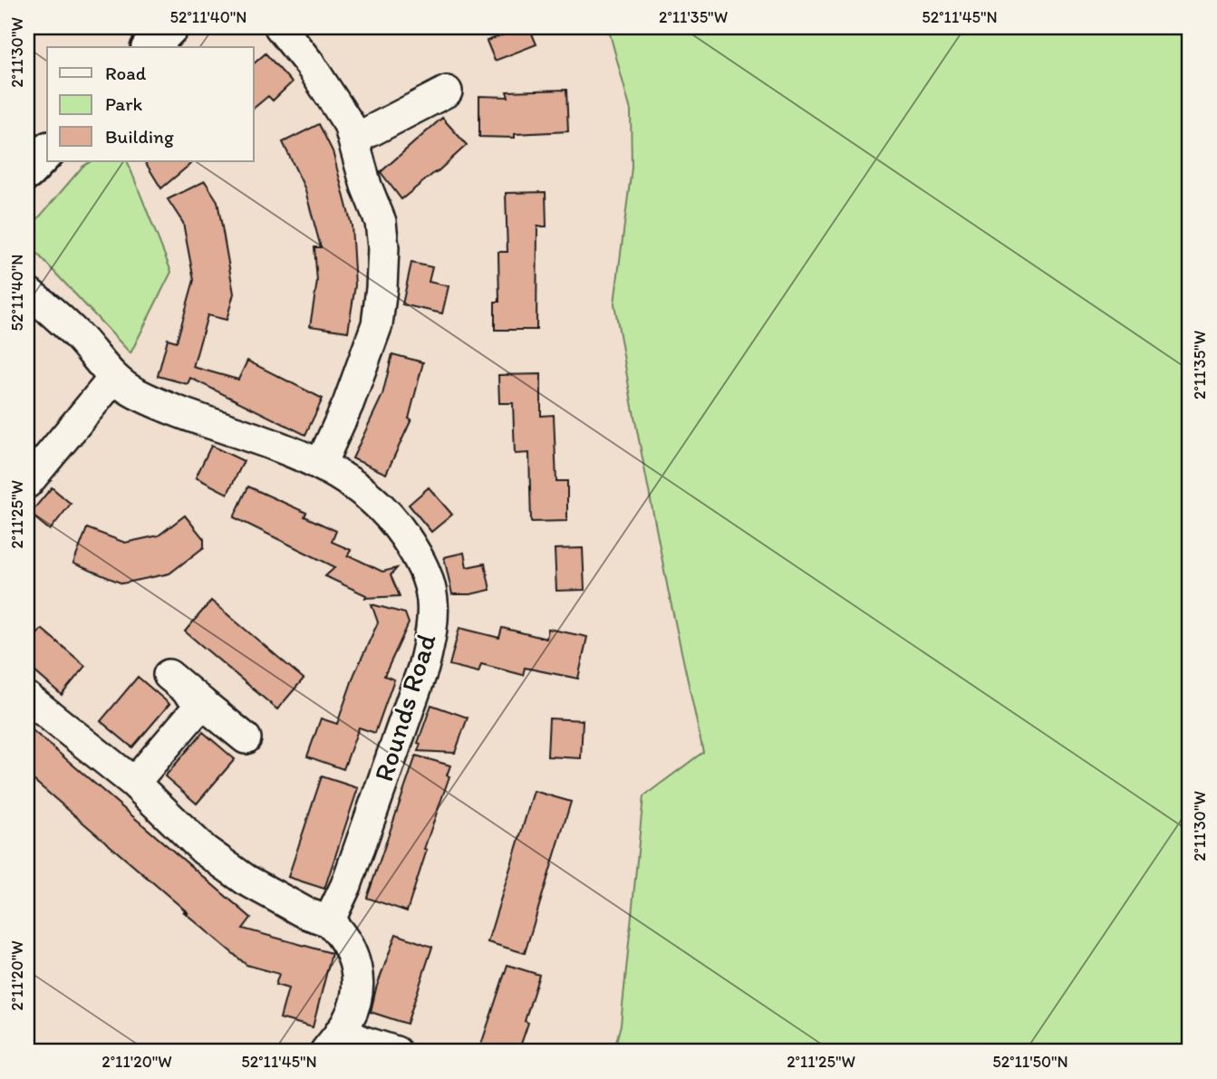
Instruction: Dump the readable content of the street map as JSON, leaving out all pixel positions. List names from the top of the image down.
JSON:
{
  "streets": {
    "street": ["Rounds Road"]
  },
  "legend": ["Road", "Park", "Building"],
  "coordinates": [
    "52°11'40\"N",
    "2°11'35\"W",
    "52°11'45\"N",
    "2°11'30\"W",
    "2°11'25\"W",
    "2°11'20\"W",
    "52°11'50\"N"
  ]
}
